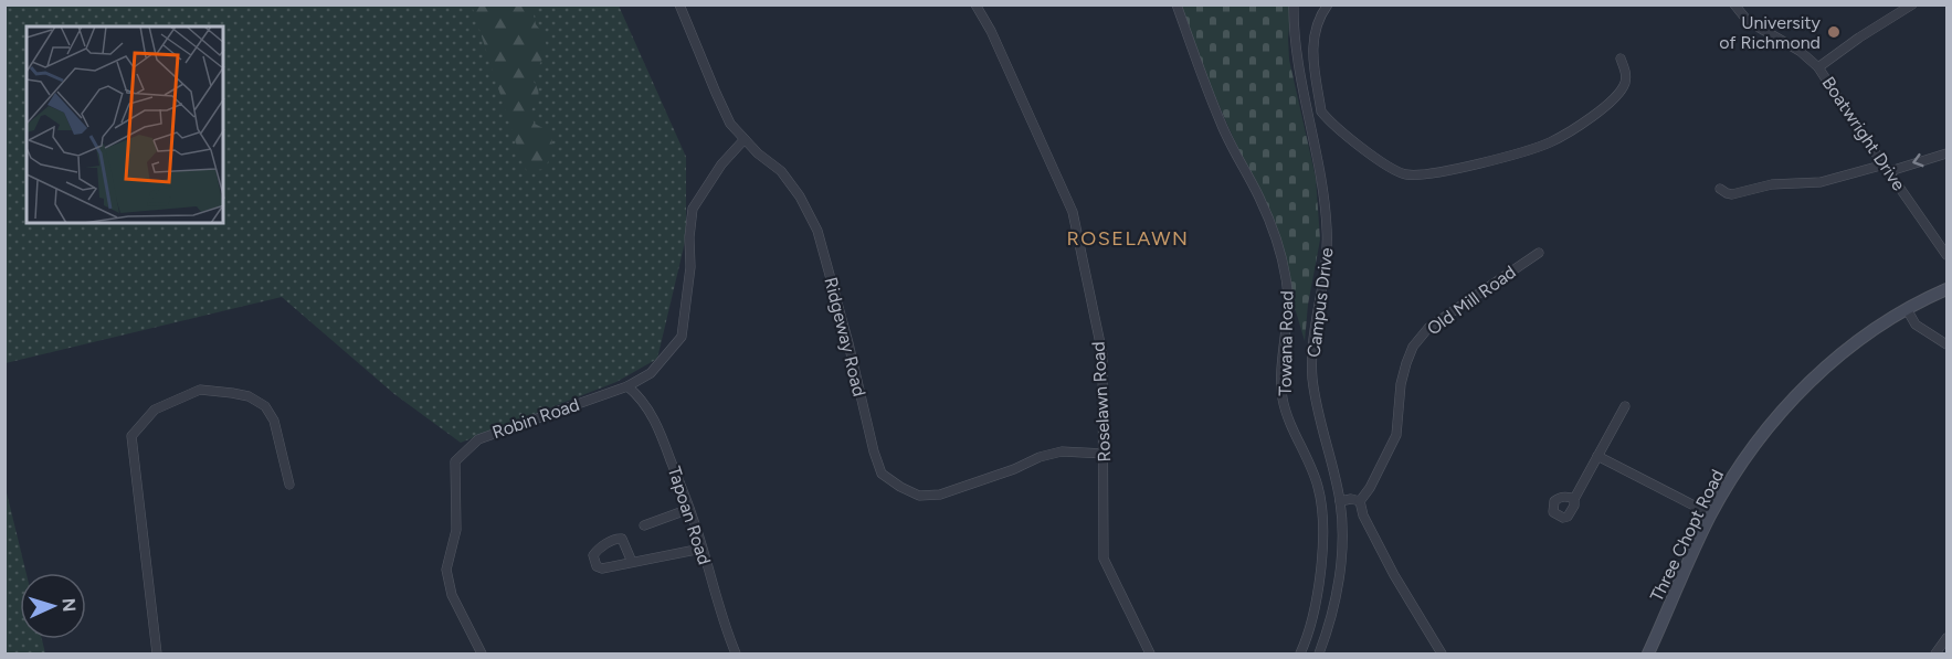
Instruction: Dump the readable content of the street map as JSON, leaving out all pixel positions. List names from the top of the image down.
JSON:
{
  "streets": {
    "main road": ["Three Chopt Road"],
    "street": [
      "Boatwright Drive",
      "Old Mill Road",
      "Campus Drive",
      "Ridgeway Road",
      "Towana Road",
      "Roselawn Road",
      "Robin Road",
      "Tapoan Road"
    ]
  },
  "crossings": [
    ["Ridgeway Road", "Roselawn Road"],
    ["Ridgeway Road", "Robin Road"],
    ["Robin Road", "Tapoan Road"]
  ],
  "districts": ["ROSELAWN"],
  "places": ["University of Richmond"],
  "north": "right"
}
